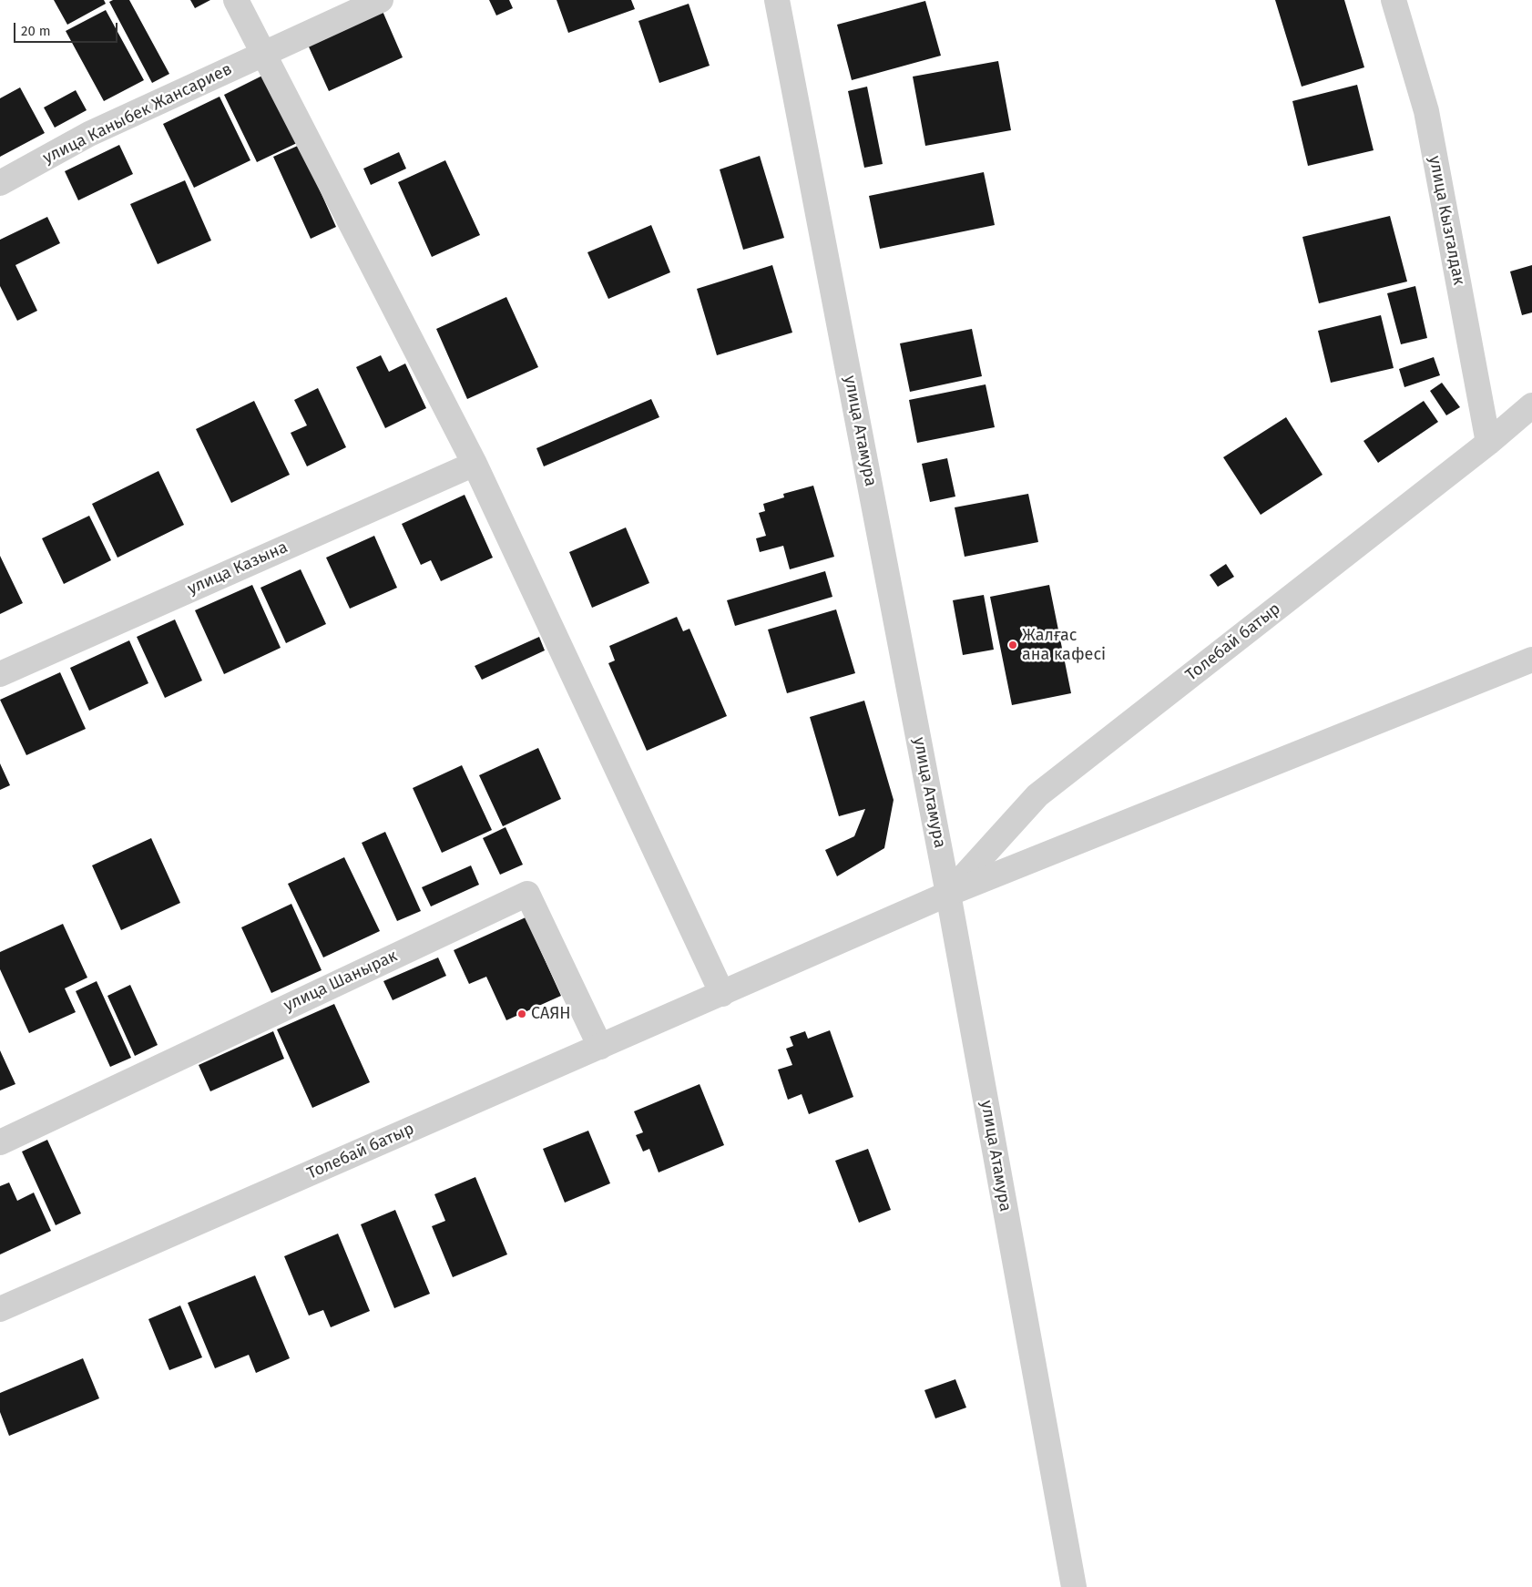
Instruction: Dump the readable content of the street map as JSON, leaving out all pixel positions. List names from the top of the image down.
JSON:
{
  "streets": {
    "street": [
      "улица Каныбек Жансариев",
      "улица Кызгалдак",
      "улица Атамура",
      "улица Казына",
      "Толебай батыр",
      "улица Шанырак"
    ]
  },
  "crossings": [
    ["улица Кызгалдак", "Толебай батыр"],
    ["улица Атамура", "Толебай батыр"],
    ["Толебай батыр", "улица Шанырак"]
  ],
  "places": ["Жалғас ана кафесі", "САЯН"],
  "scale_bar": "20 m"
}
